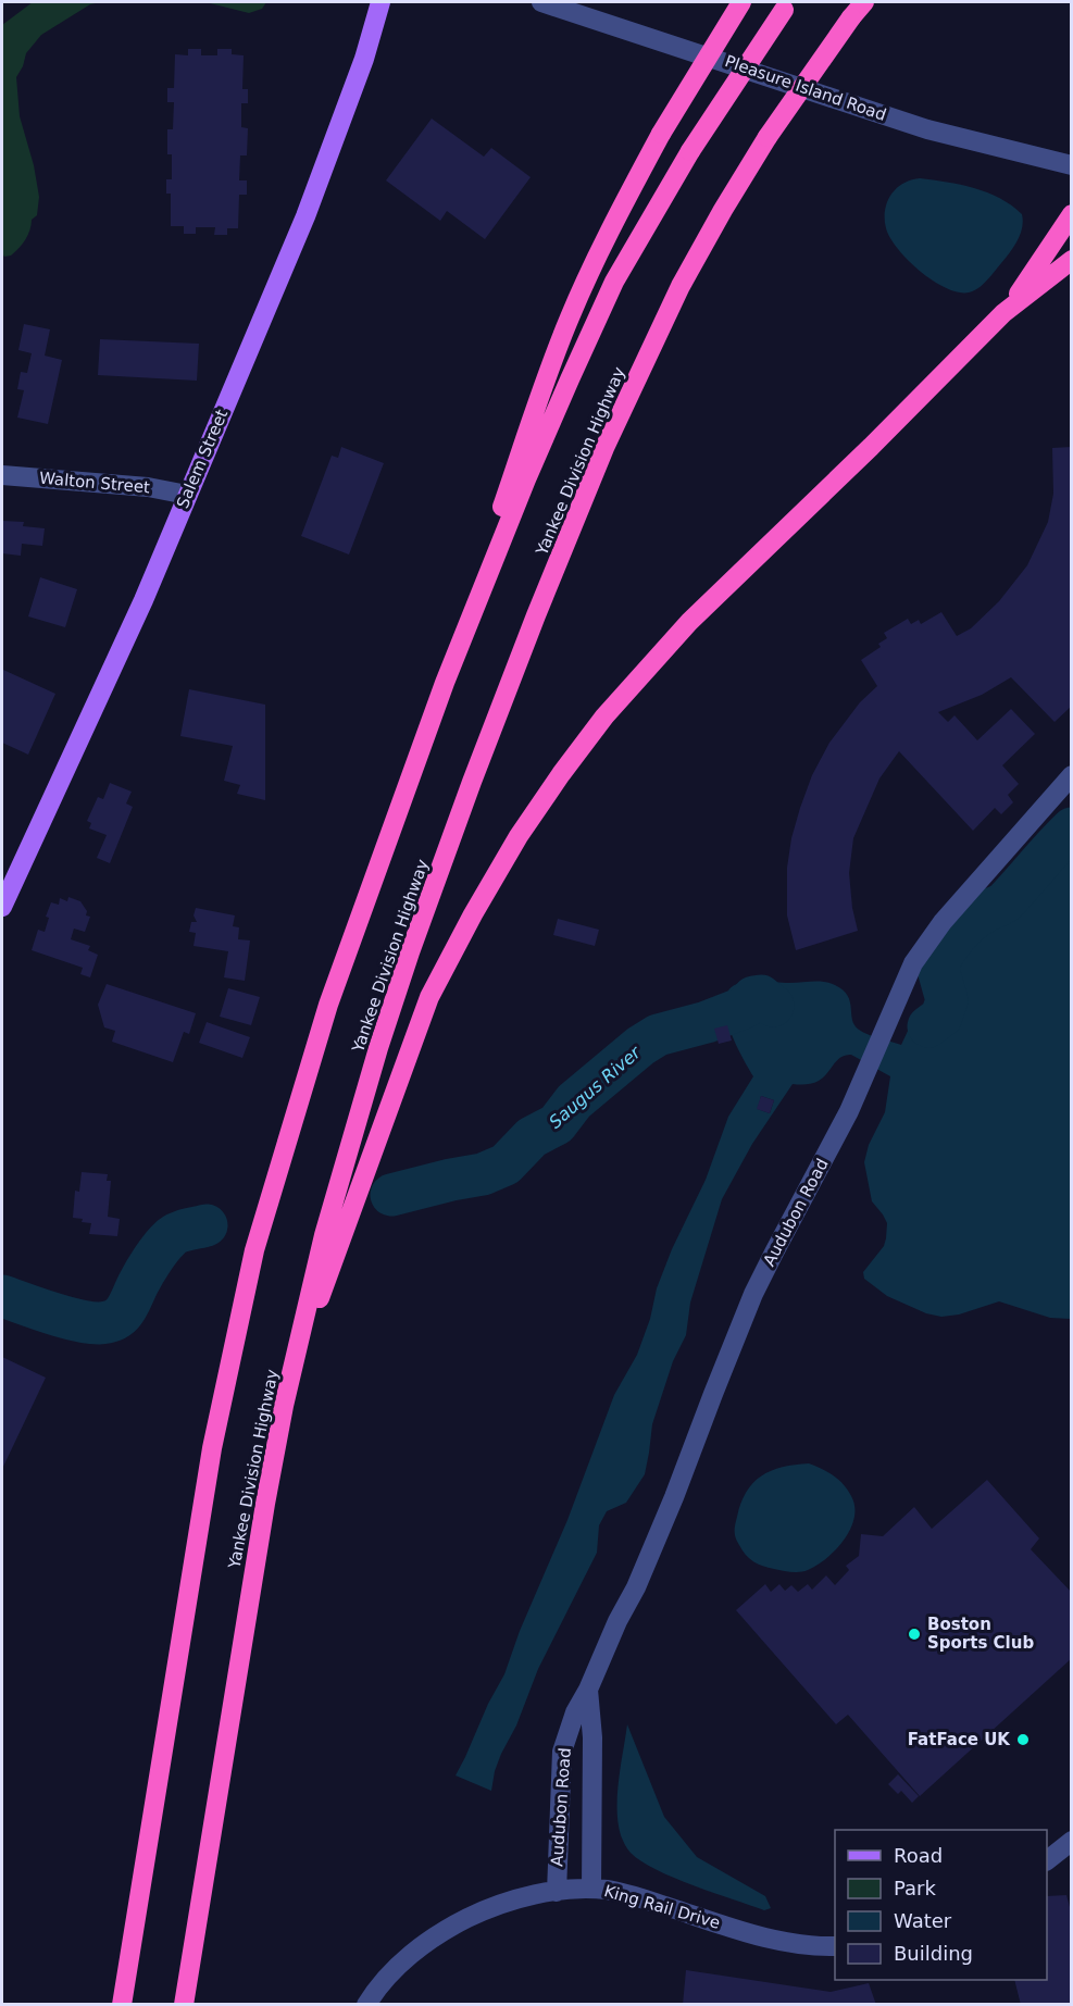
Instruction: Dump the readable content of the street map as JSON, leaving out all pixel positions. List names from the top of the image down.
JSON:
{
  "streets": {
    "highway": ["Yankee Division Highway"],
    "main road": ["Salem Street"],
    "street": [
      "Pleasure Island Road",
      "Walton Street",
      "Audubon Road",
      "King Rail Drive"
    ]
  },
  "crossings": [
    ["Salem Street", "Walton Street"],
    ["Audubon Road", "King Rail Drive"]
  ],
  "water": ["Saugus River"],
  "places": ["Boston Sports Club", "FatFace UK"],
  "legend": [
    "Road",
    "Park",
    "Water",
    "Building"
  ]
}
